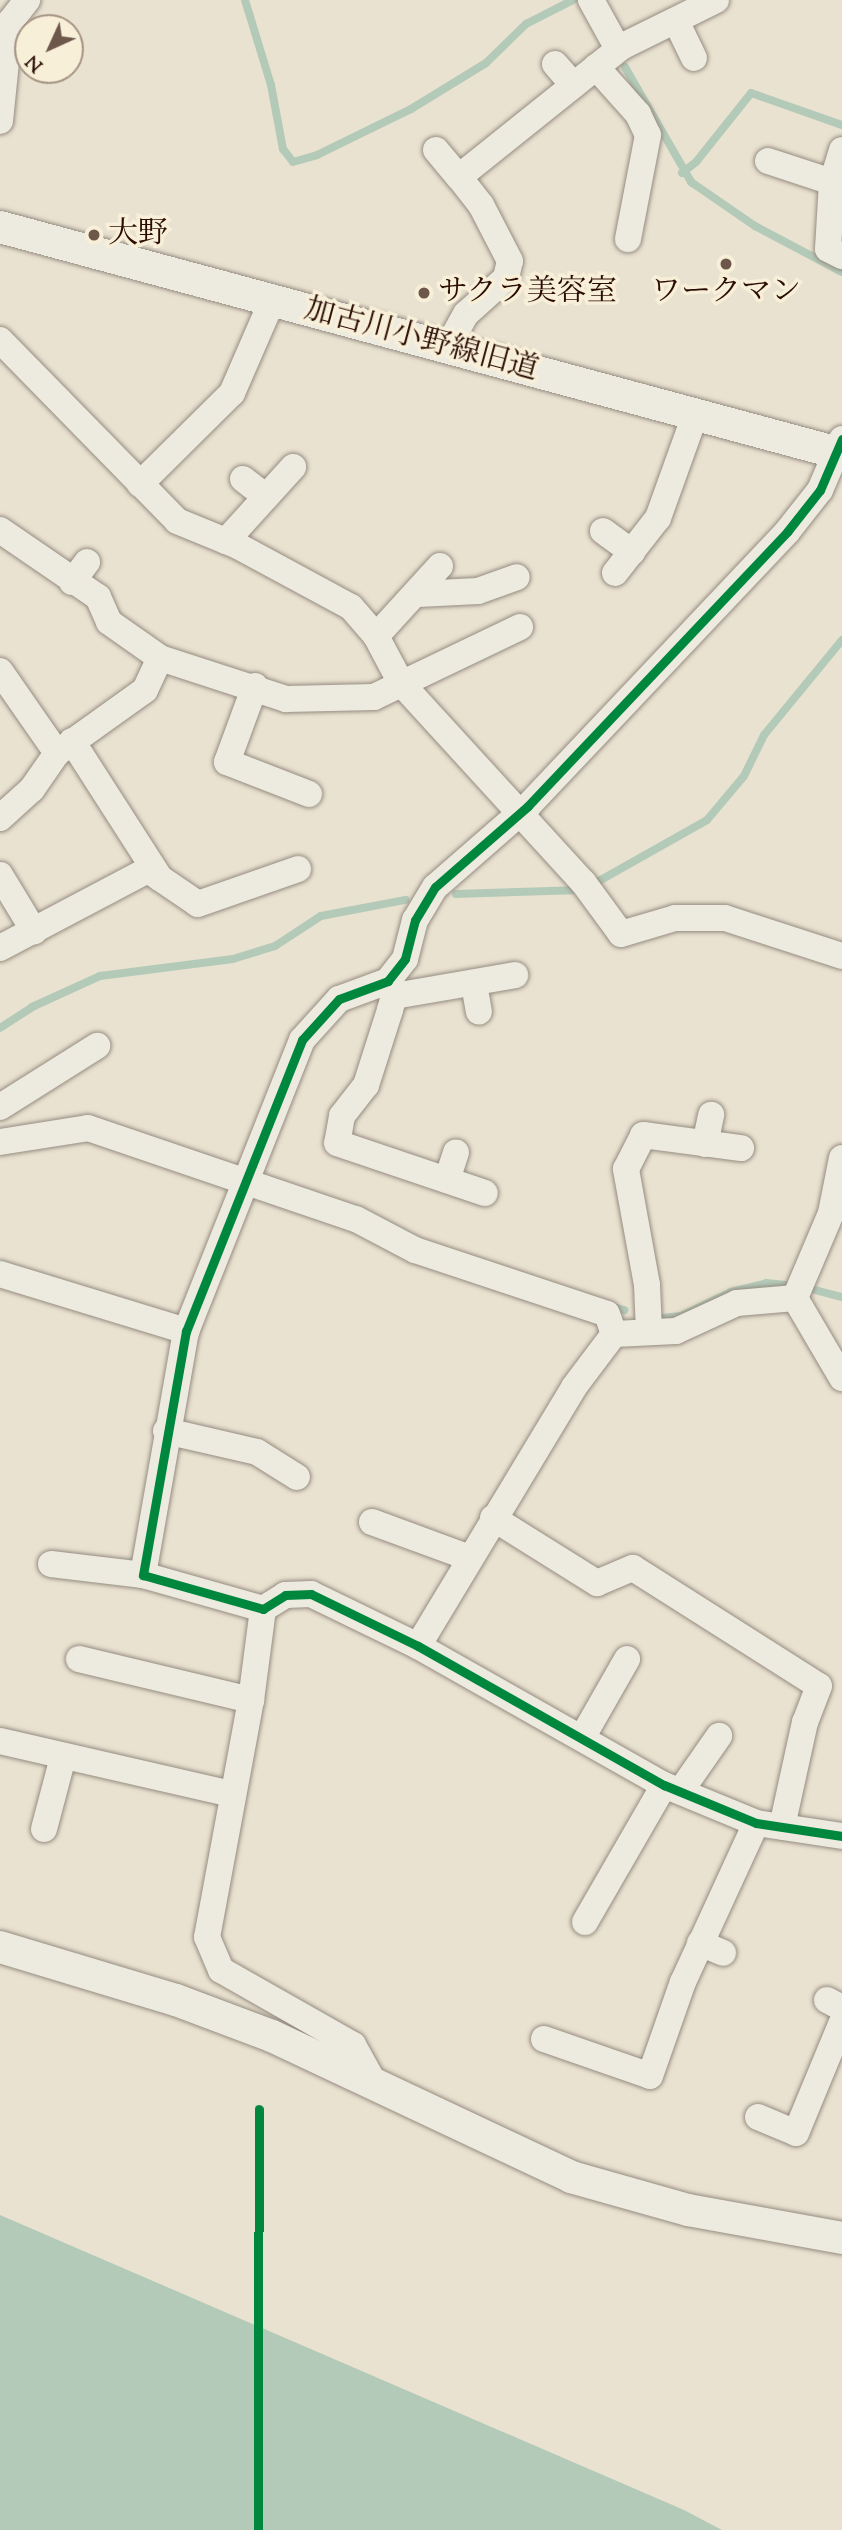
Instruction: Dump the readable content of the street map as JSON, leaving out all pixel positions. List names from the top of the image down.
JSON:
{
  "streets": {
    "street": ["加古川小野線旧道"]
  },
  "places": ["大野", "ワークマン", "サクラ美容室"],
  "north": "bottom left"
}
